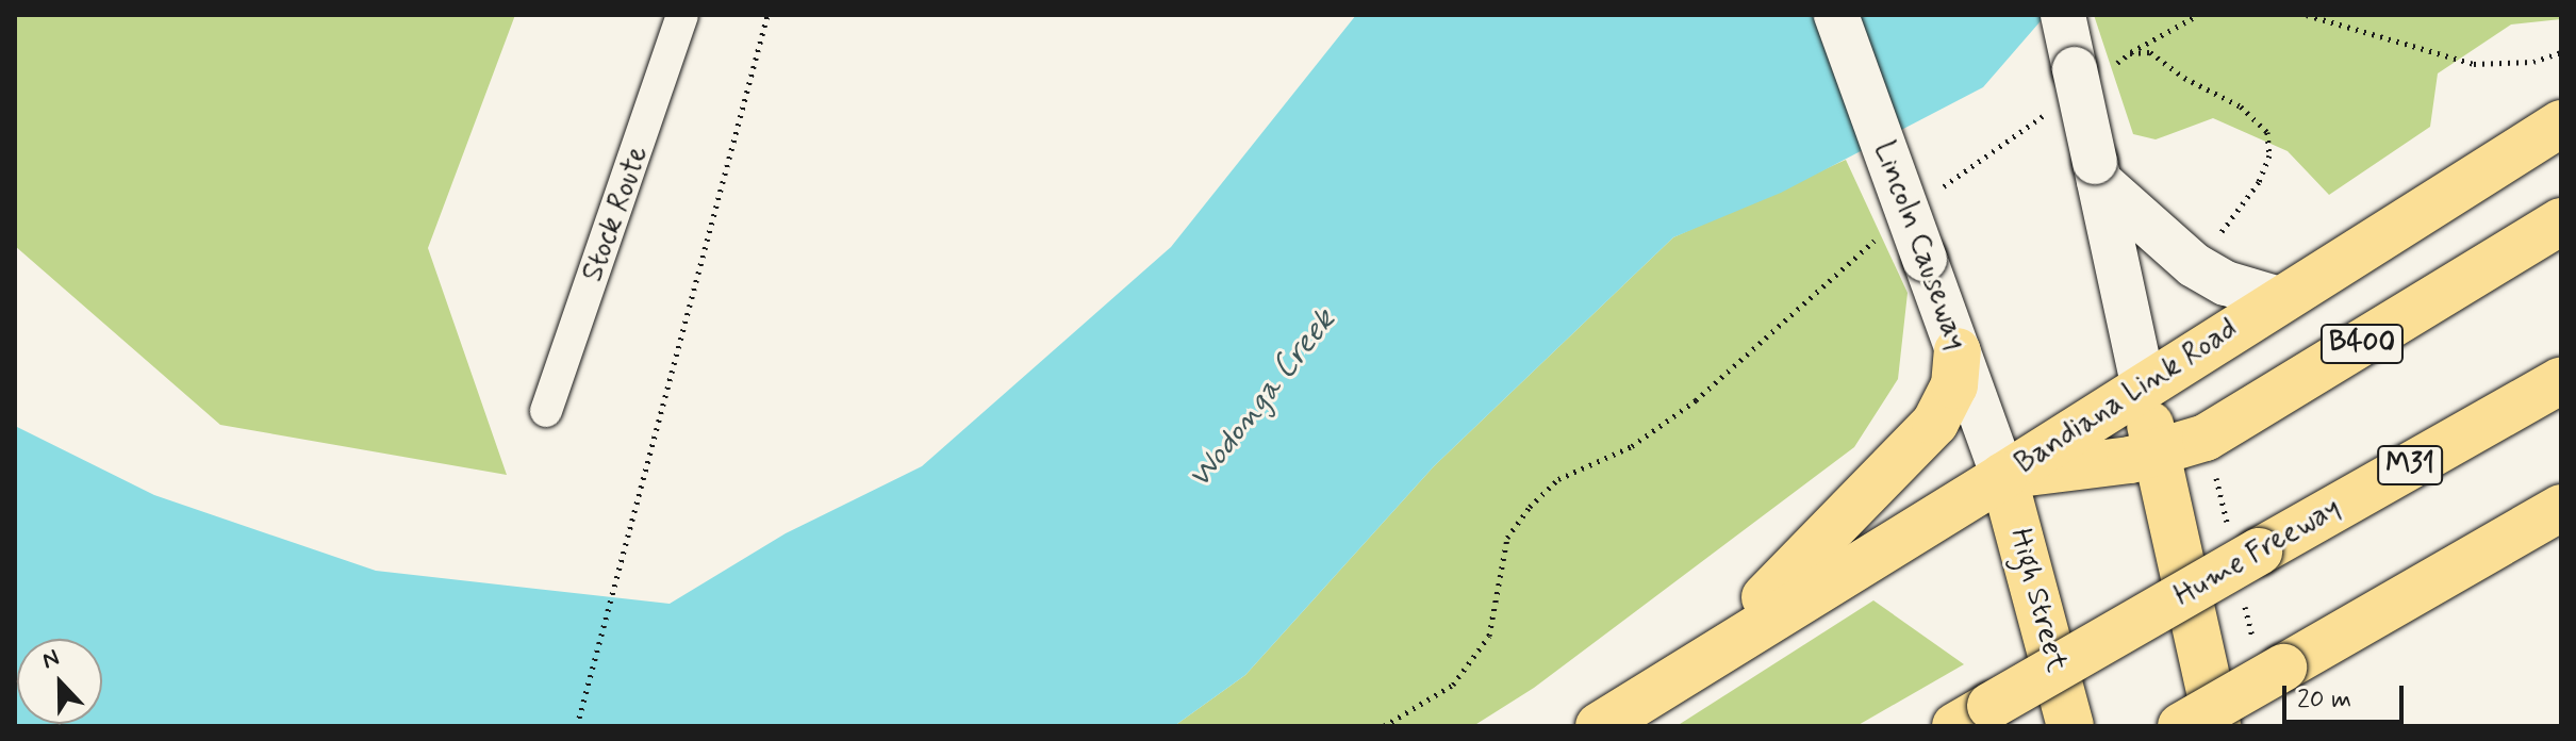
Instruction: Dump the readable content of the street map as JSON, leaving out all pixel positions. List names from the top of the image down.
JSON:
{
  "streets": {
    "main road": [
      "Lincoln Causeway",
      "B400",
      "Bandiana Link Road",
      "M31",
      "Hume Freeway",
      "High Street"
    ],
    "street": ["Stock Route"]
  },
  "crossings": [
    ["Lincoln Causeway", "B400"],
    ["Lincoln Causeway", "Bandiana Link Road"],
    ["Lincoln Causeway", "High Street"],
    ["B400", "Bandiana Link Road"],
    ["B400", "High Street"],
    ["Bandiana Link Road", "High Street"]
  ],
  "water": ["Wodonga Creek"],
  "scale_bar": "20 m",
  "north": "top"
}
